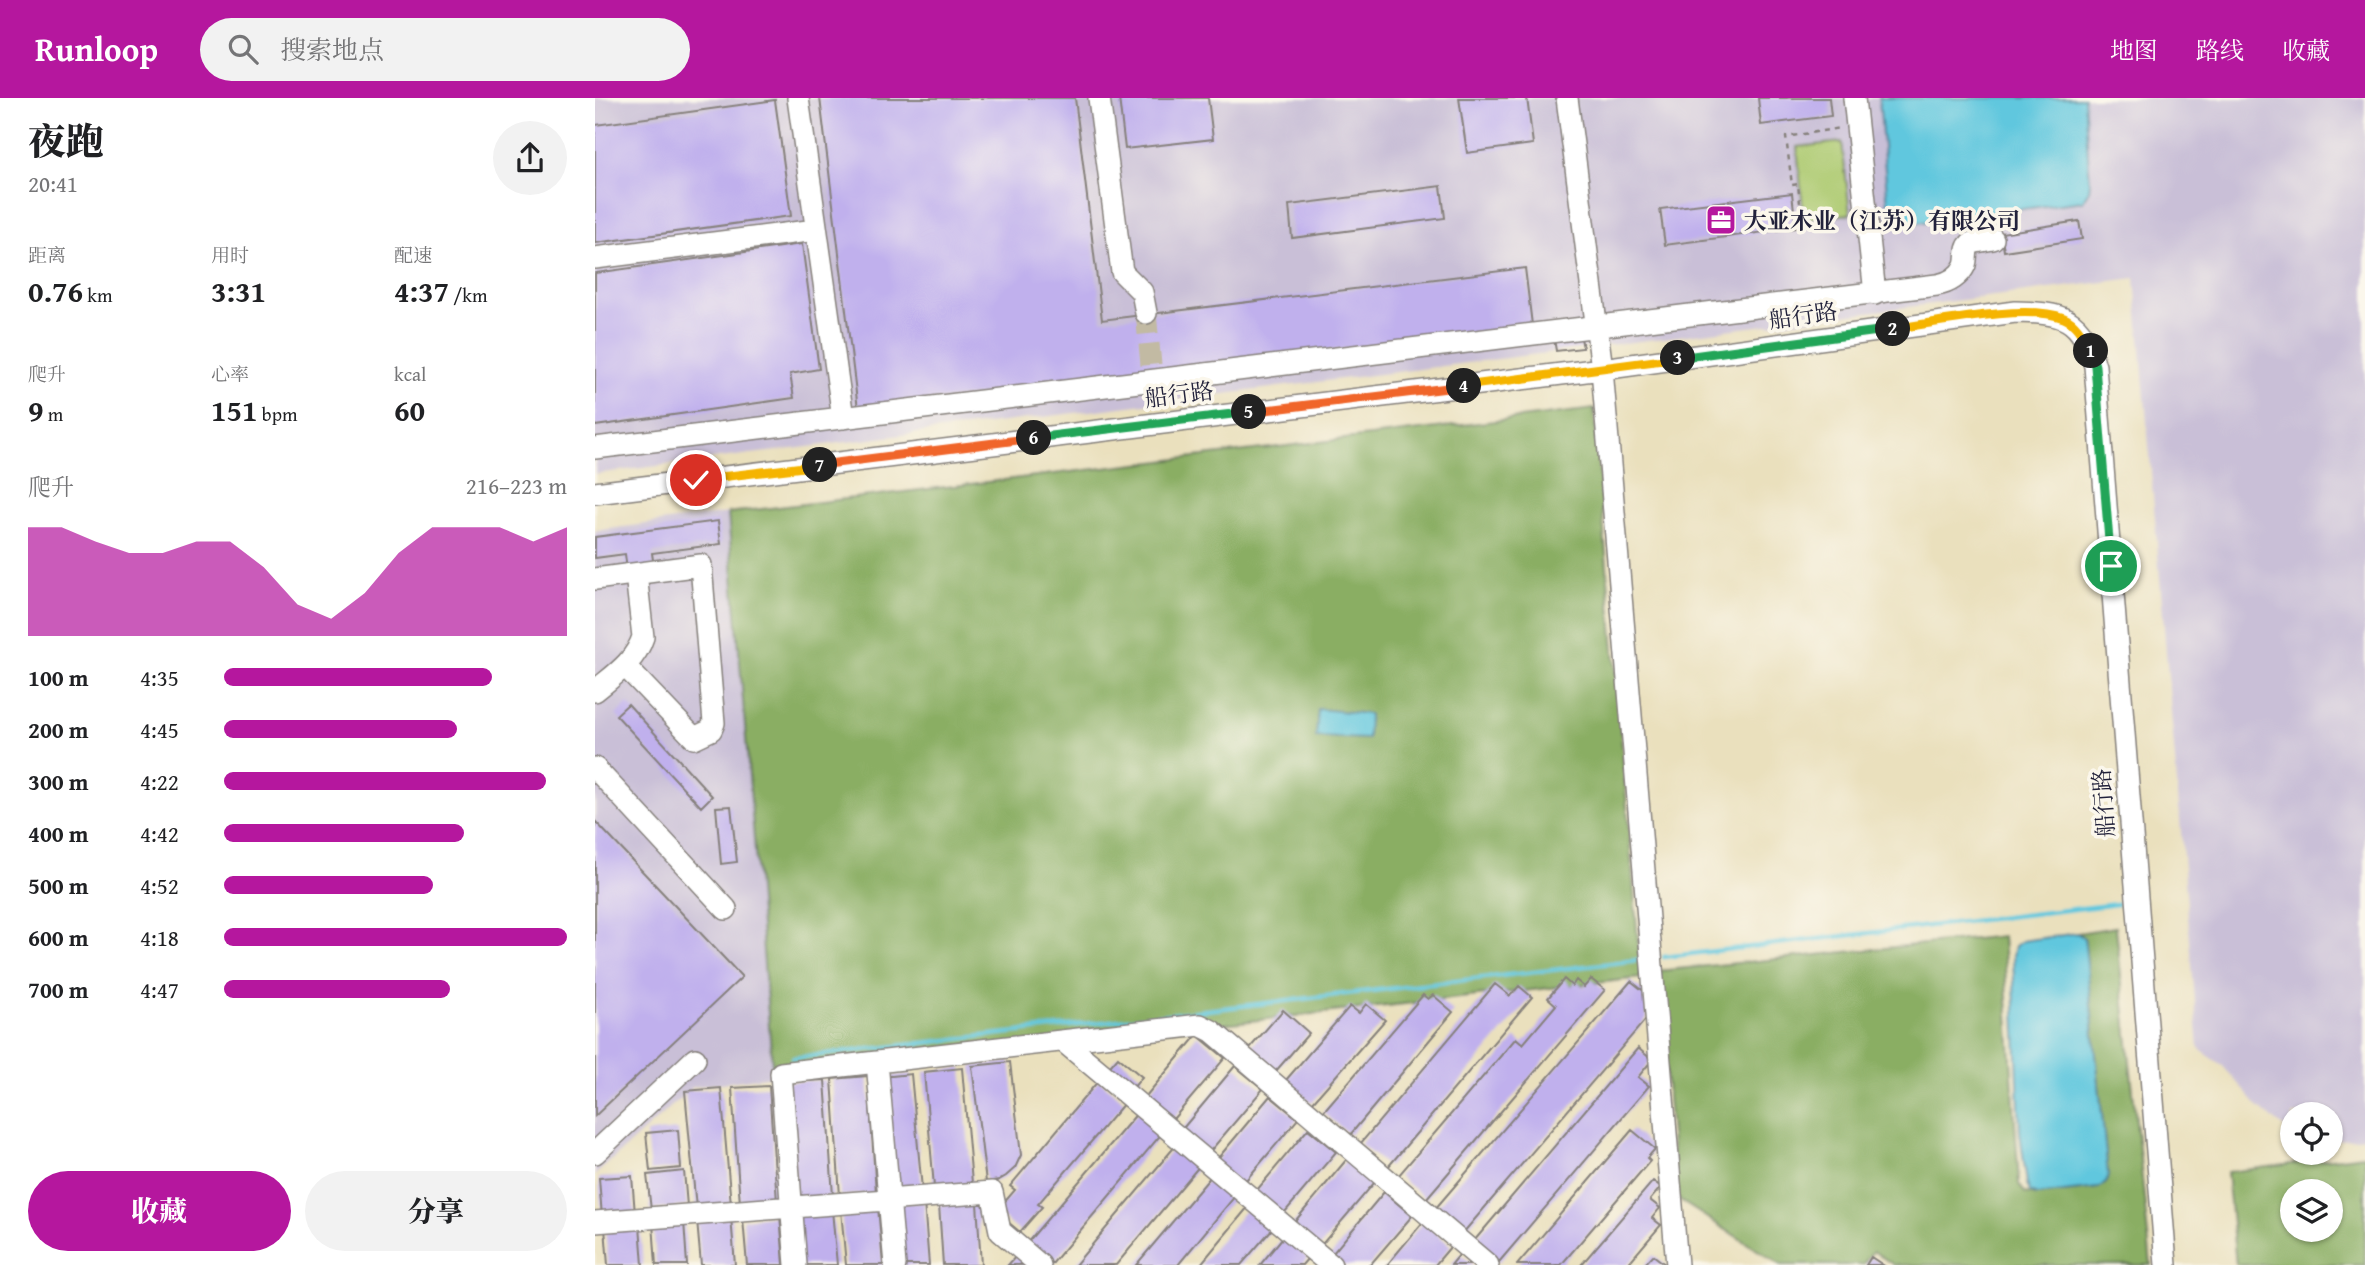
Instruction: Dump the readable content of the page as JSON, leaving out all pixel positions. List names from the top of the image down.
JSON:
{
  "streets": {
    "street": ["船行路"]
  },
  "places": {
    "office": ["大亚木业（江苏）有限公司"]
  },
  "page": {
    "header": "Runloop",
    "search": "搜索地点",
    "nav": ["地图", "路线", "收藏"],
    "heading": ["夜跑", "20:41"],
    "stats": [
      ["距离", "0.76 km"],
      ["用时", "3:31"],
      ["配速", "4:37 /km"],
      ["爬升", "9 m"],
      ["心率", "151 bpm"],
      ["kcal", "60"]
    ],
    "pins": [
      "2",
      "1",
      "3",
      "4",
      "5",
      "6",
      "7"
    ],
    "chart": ["爬升", "216–223 m"],
    "list": [
      {
        "name": "100 m",
        "note": "4:35"
      },
      {
        "name": "200 m",
        "note": "4:45"
      },
      {
        "name": "300 m",
        "note": "4:22"
      },
      {
        "name": "400 m",
        "note": "4:42"
      },
      {
        "name": "500 m",
        "note": "4:52"
      },
      {
        "name": "600 m",
        "note": "4:18"
      },
      {
        "name": "700 m",
        "note": "4:47"
      }
    ],
    "buttons": ["收藏", "分享"]
  }
}
